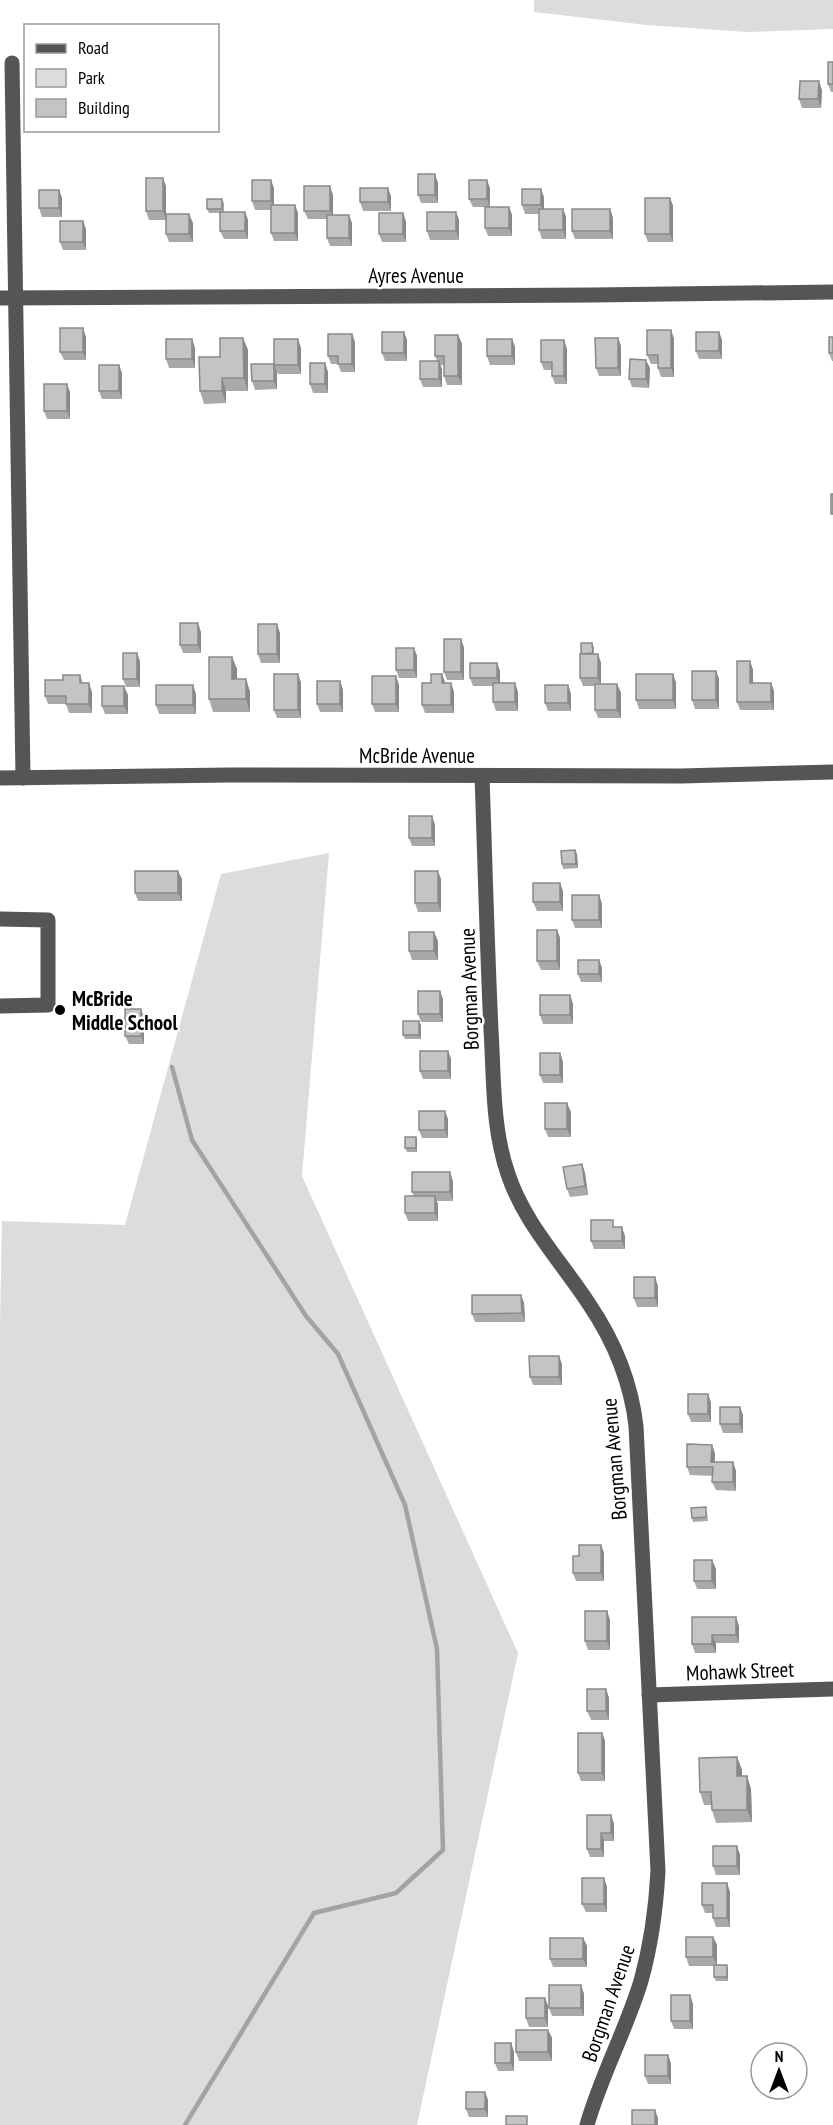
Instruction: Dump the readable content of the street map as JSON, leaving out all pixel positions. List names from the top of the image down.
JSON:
{
  "streets": {
    "street": [
      "Ayres Avenue",
      "McBride Avenue",
      "Borgman Avenue",
      "Mohawk Street"
    ]
  },
  "crossings": [
    ["McBride Avenue", "Borgman Avenue"],
    ["Borgman Avenue", "Mohawk Street"]
  ],
  "places": ["McBride Middle School"],
  "legend": ["Road", "Park", "Building"],
  "north": "top"
}
